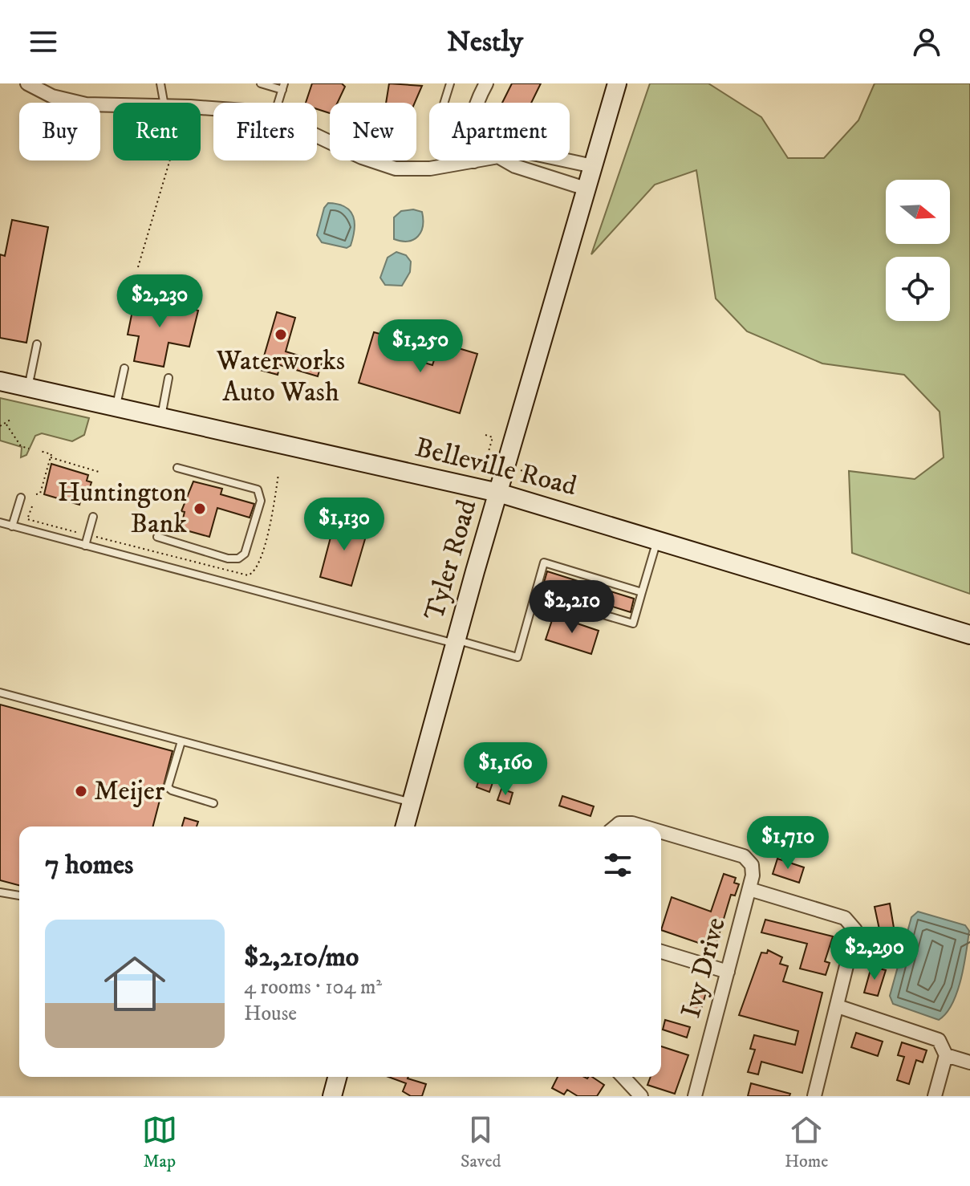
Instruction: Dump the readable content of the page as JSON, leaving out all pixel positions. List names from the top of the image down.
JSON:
{
  "streets": {
    "main road": ["Belleville Road", "Tyler Road"],
    "street": ["Ivy Drive"]
  },
  "crossings": [
    ["Belleville Road", "Tyler Road"]
  ],
  "places": ["Waterworks Auto Wash", "Huntington Bank", "Meijer"],
  "north": "right",
  "page": {
    "header": "Nestly",
    "chip": [
      "Buy",
      "Rent",
      "Filters",
      "New",
      "Apartment"
    ],
    "price": [
      "$2,230",
      "$1,250",
      "$1,130",
      "$2,210",
      "$1,160",
      "$1,710",
      "$2,290"
    ],
    "heading": "7 homes",
    "list": [
      {
        "name": "$2,210/mo",
        "note": "4 rooms · 104 m² · House"
      }
    ],
    "tabs": ["Map", "Saved", "Home"]
  }
}
